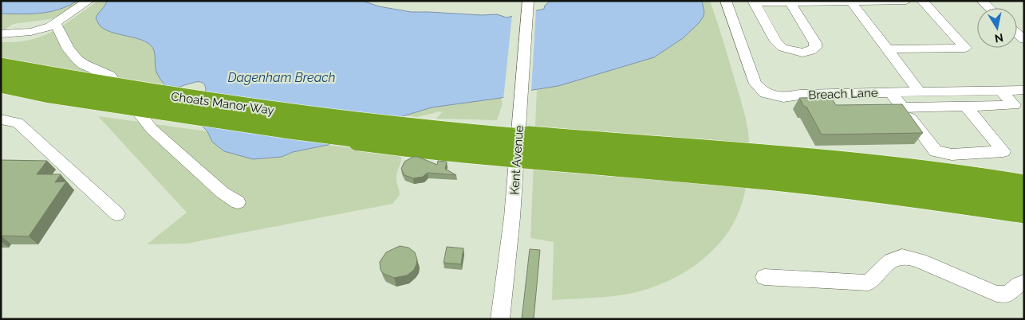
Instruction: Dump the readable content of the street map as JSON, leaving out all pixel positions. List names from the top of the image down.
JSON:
{
  "streets": {
    "highway": ["Choats Manor Way"],
    "street": ["Breach Lane", "Kent Avenue"]
  },
  "water": ["Dagenham Breach"],
  "north": "bottom"
}
